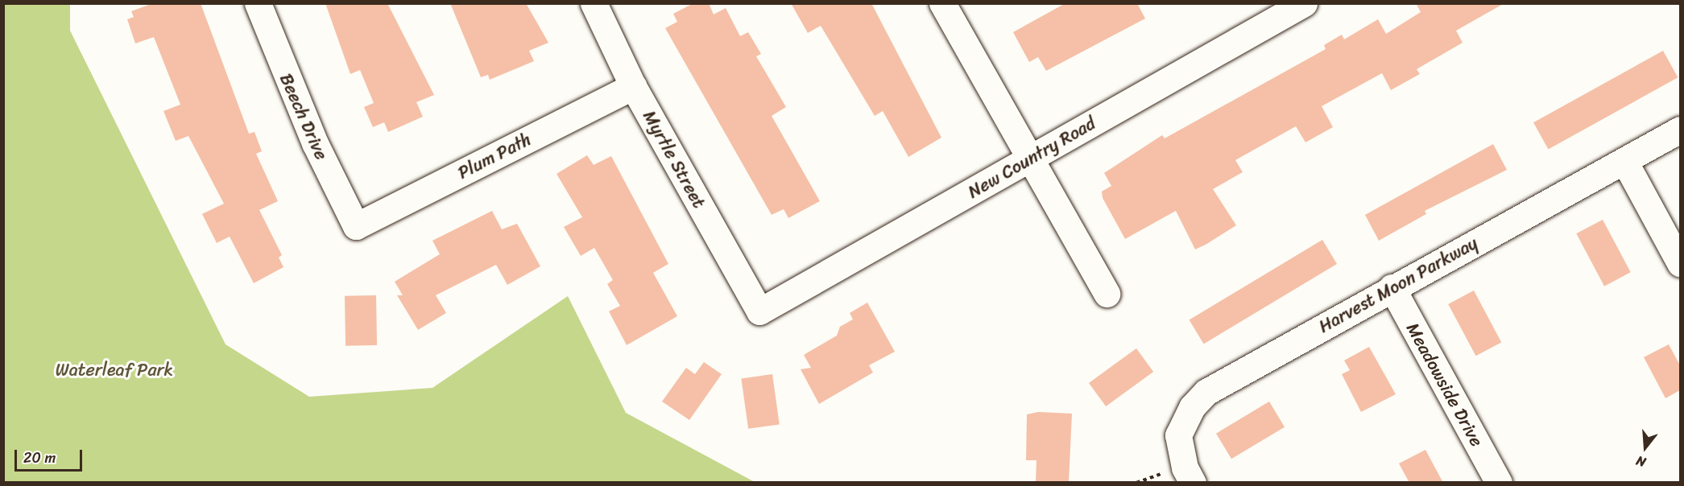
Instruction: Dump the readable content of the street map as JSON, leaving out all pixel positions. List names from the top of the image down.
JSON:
{
  "streets": {
    "street": [
      "Beech Drive",
      "Plum Path",
      "New Country Road",
      "Myrtle Street",
      "Harvest Moon Parkway",
      "Meadowside Drive"
    ]
  },
  "crossings": [
    ["Beech Drive", "Plum Path"],
    ["Plum Path", "Myrtle Street"],
    ["New Country Road", "Myrtle Street"],
    ["Harvest Moon Parkway", "Meadowside Drive"]
  ],
  "parks": ["Waterleaf Park"],
  "scale_bar": "20 m",
  "north": "bottom"
}
